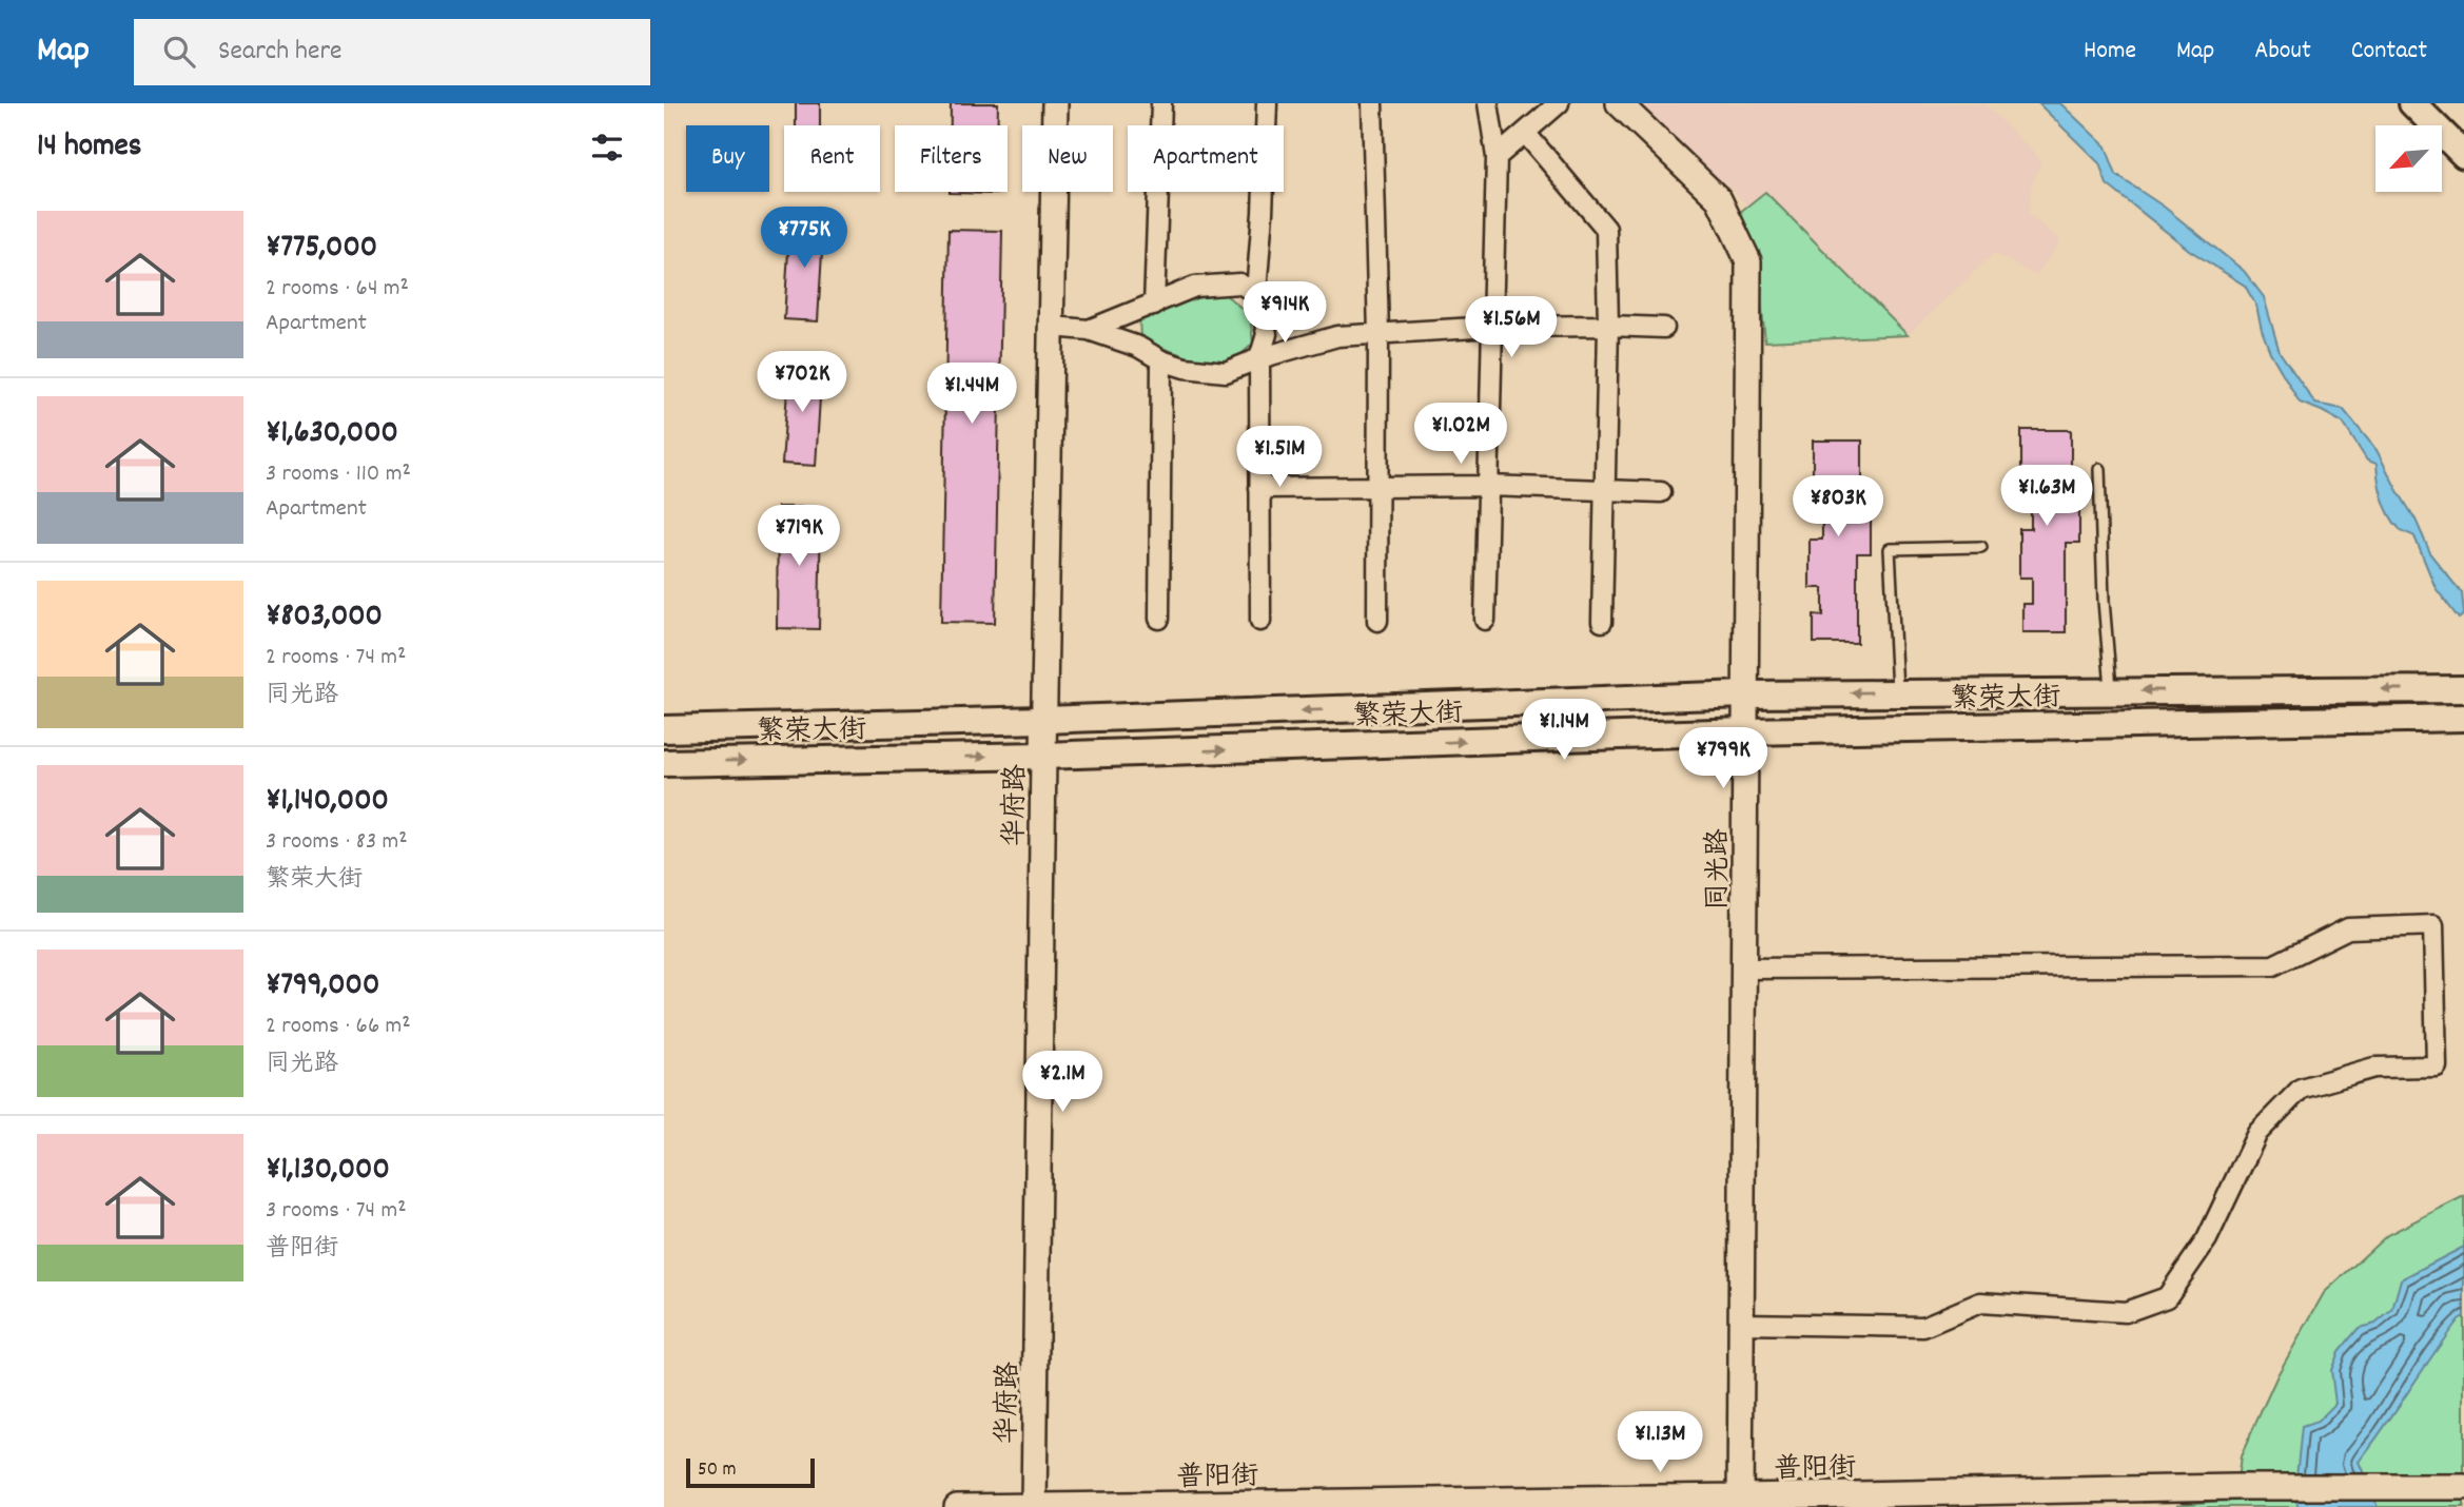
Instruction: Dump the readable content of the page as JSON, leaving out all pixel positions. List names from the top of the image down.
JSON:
{
  "streets": {
    "main road": ["繁荣大街"],
    "street": ["华府路", "同光路", "普阳街"]
  },
  "crossings": [
    ["繁荣大街", "华府路"],
    ["繁荣大街", "同光路"],
    ["华府路", "普阳街"],
    ["同光路", "普阳街"]
  ],
  "scale_bar": "50 m",
  "north": "bottom left",
  "page": {
    "header": "Map",
    "search": "Search here",
    "nav": [
      "Home",
      "Map",
      "About",
      "Contact"
    ],
    "heading": "14 homes",
    "chip": [
      "Buy",
      "Rent",
      "Filters",
      "New",
      "Apartment"
    ],
    "list": [
      {
        "name": "¥775,000",
        "note": "2 rooms · 64 m² · Apartment"
      },
      {
        "name": "¥1,630,000",
        "note": "3 rooms · 110 m² · Apartment"
      },
      {
        "name": "¥803,000",
        "note": "2 rooms · 74 m² · 同光路"
      },
      {
        "name": "¥1,140,000",
        "note": "3 rooms · 83 m² · 繁荣大街"
      },
      {
        "name": "¥799,000",
        "note": "2 rooms · 66 m² · 同光路"
      },
      {
        "name": "¥1,130,000",
        "note": "3 rooms · 74 m² · 普阳街"
      }
    ],
    "price": [
      "¥775K",
      "¥914K",
      "¥1.56M",
      "¥702K",
      "¥1.44M",
      "¥1.02M",
      "¥1.51M",
      "¥1.63M",
      "¥803K",
      "¥719K",
      "¥1.14M",
      "¥799K",
      "¥2.1M",
      "¥1.13M"
    ],
    "scale": "50 m"
  }
}
